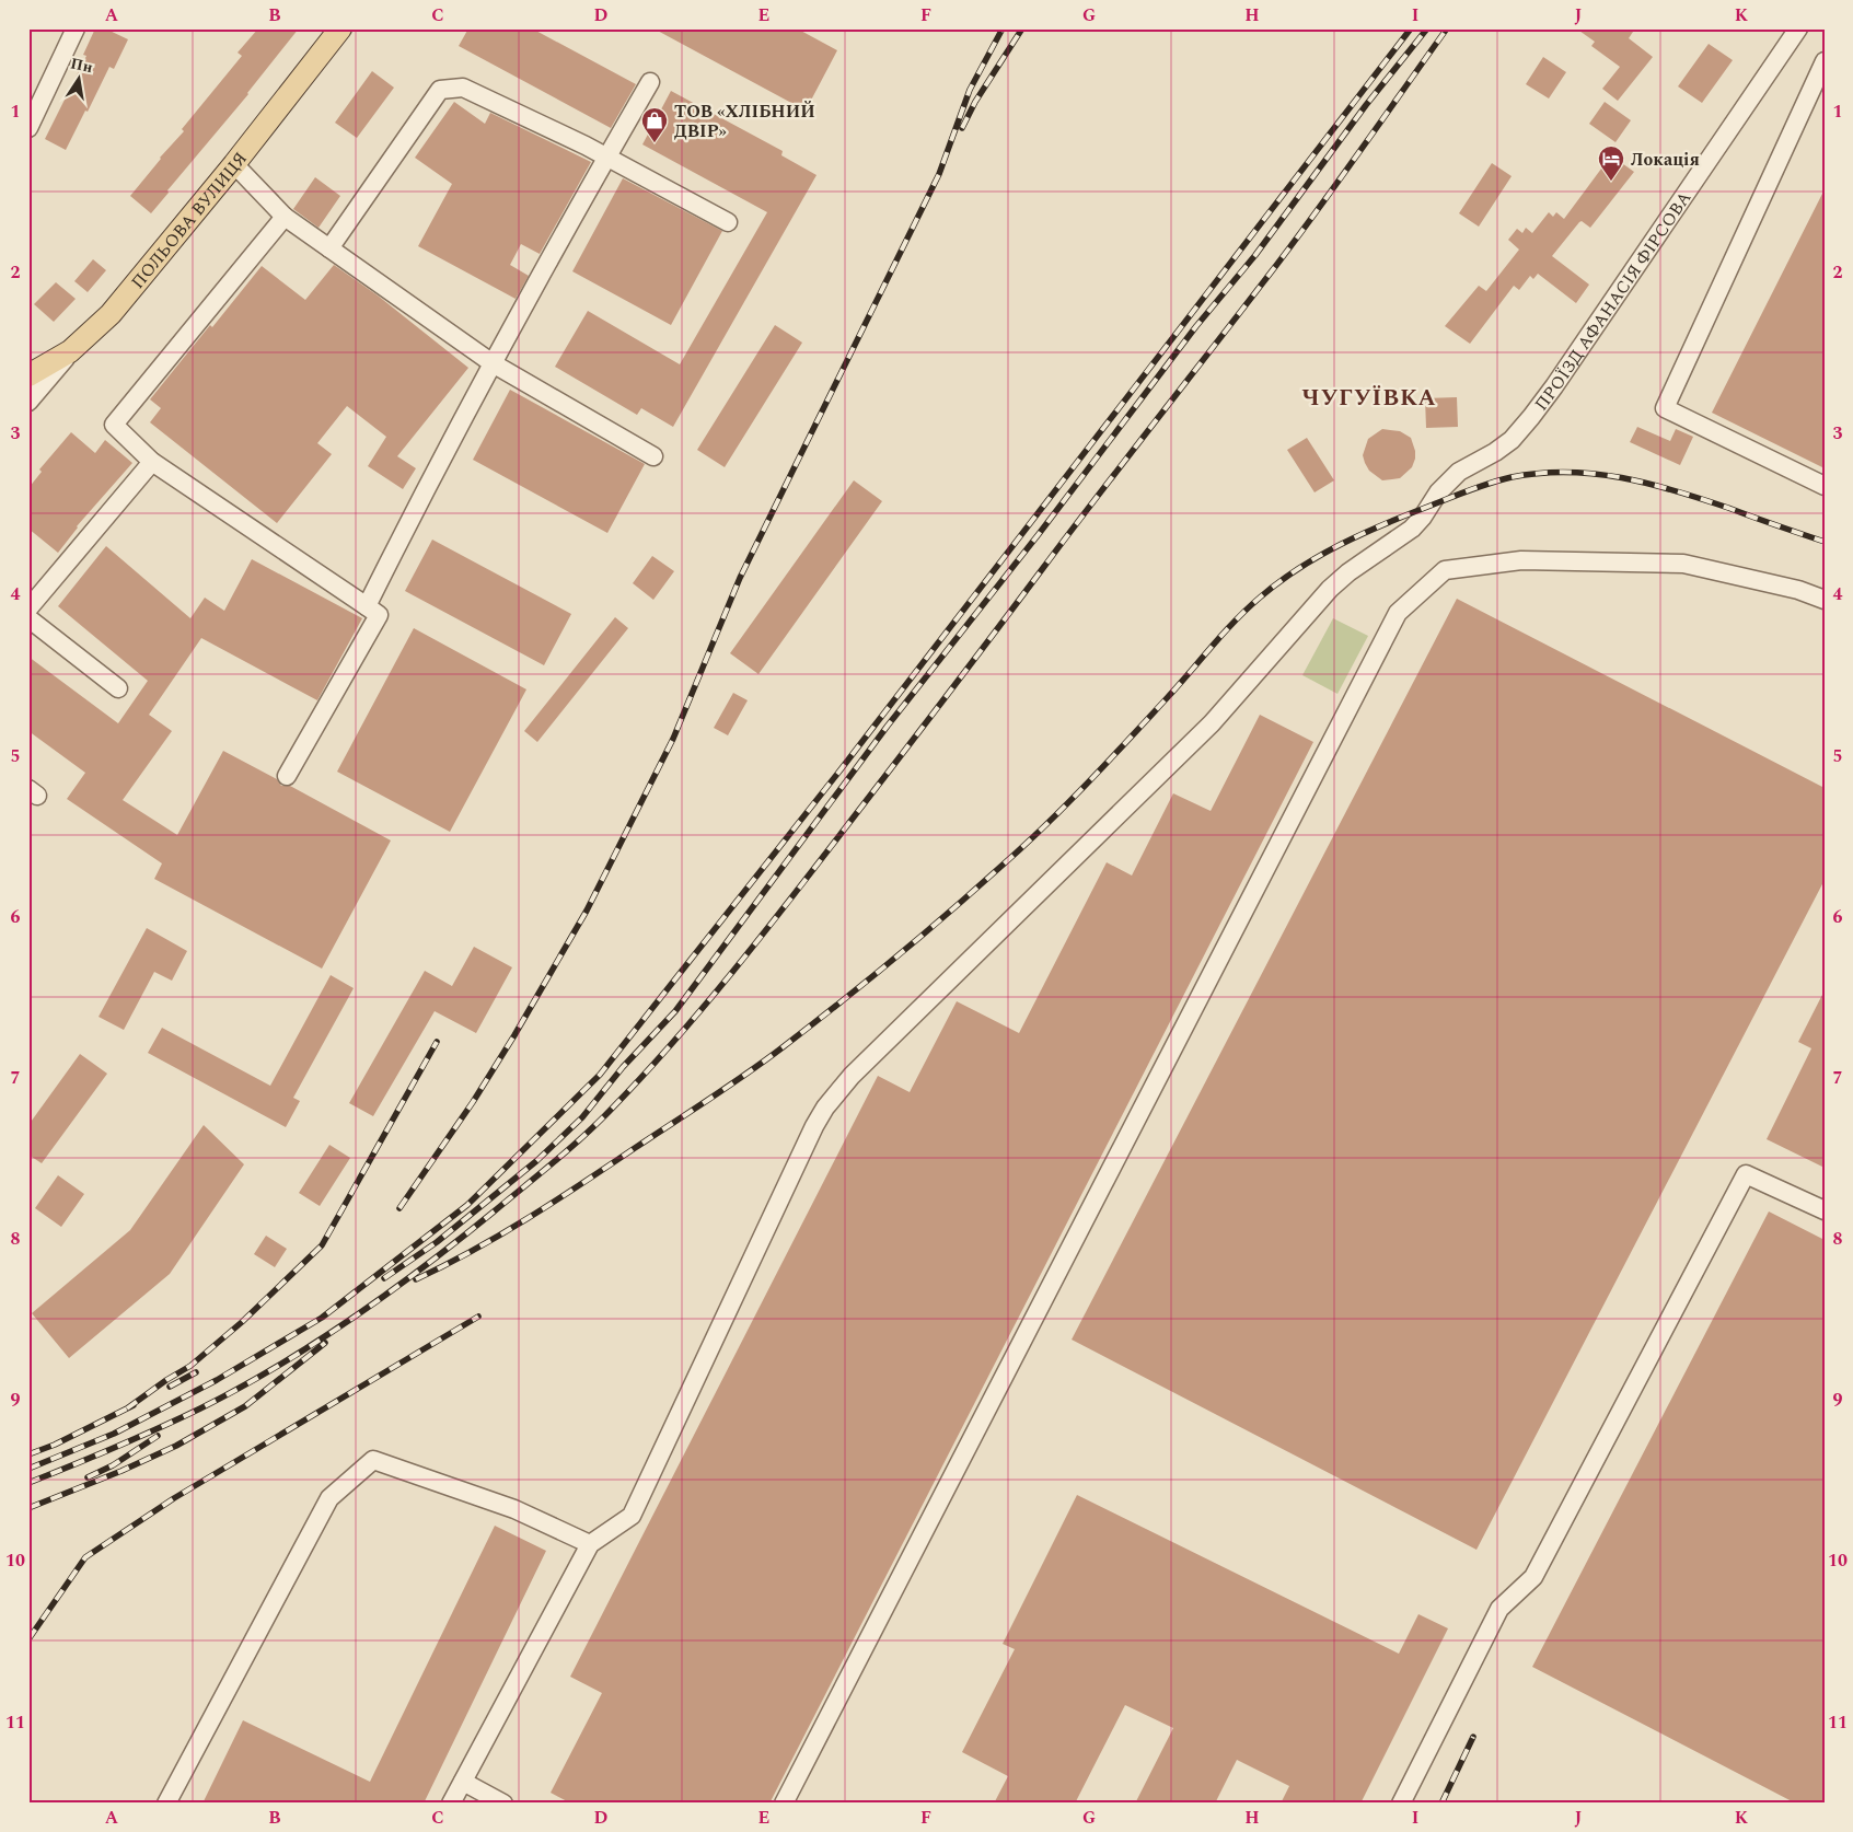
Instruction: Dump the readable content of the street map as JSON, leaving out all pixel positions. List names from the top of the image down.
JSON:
{
  "streets": {
    "main road": ["ПОЛЬОВА ВУЛИЦЯ"],
    "street": ["ПРОЇЗД АФАНАСІЯ ФІРСОВА"]
  },
  "districts": ["ЧУГУЇВКА"],
  "places": {
    "shop": ["ТОВ «ХЛІБНИЙ ДВІР»"],
    "hotel": ["Локація"]
  },
  "north": "top",
  "grid": {
    "columns": [
      "A",
      "B",
      "C",
      "D",
      "E",
      "F",
      "G",
      "H",
      "I",
      "J",
      "K"
    ],
    "rows": [
      "1",
      "2",
      "3",
      "4",
      "5",
      "6",
      "7",
      "8",
      "9",
      "10",
      "11"
    ]
  }
}
